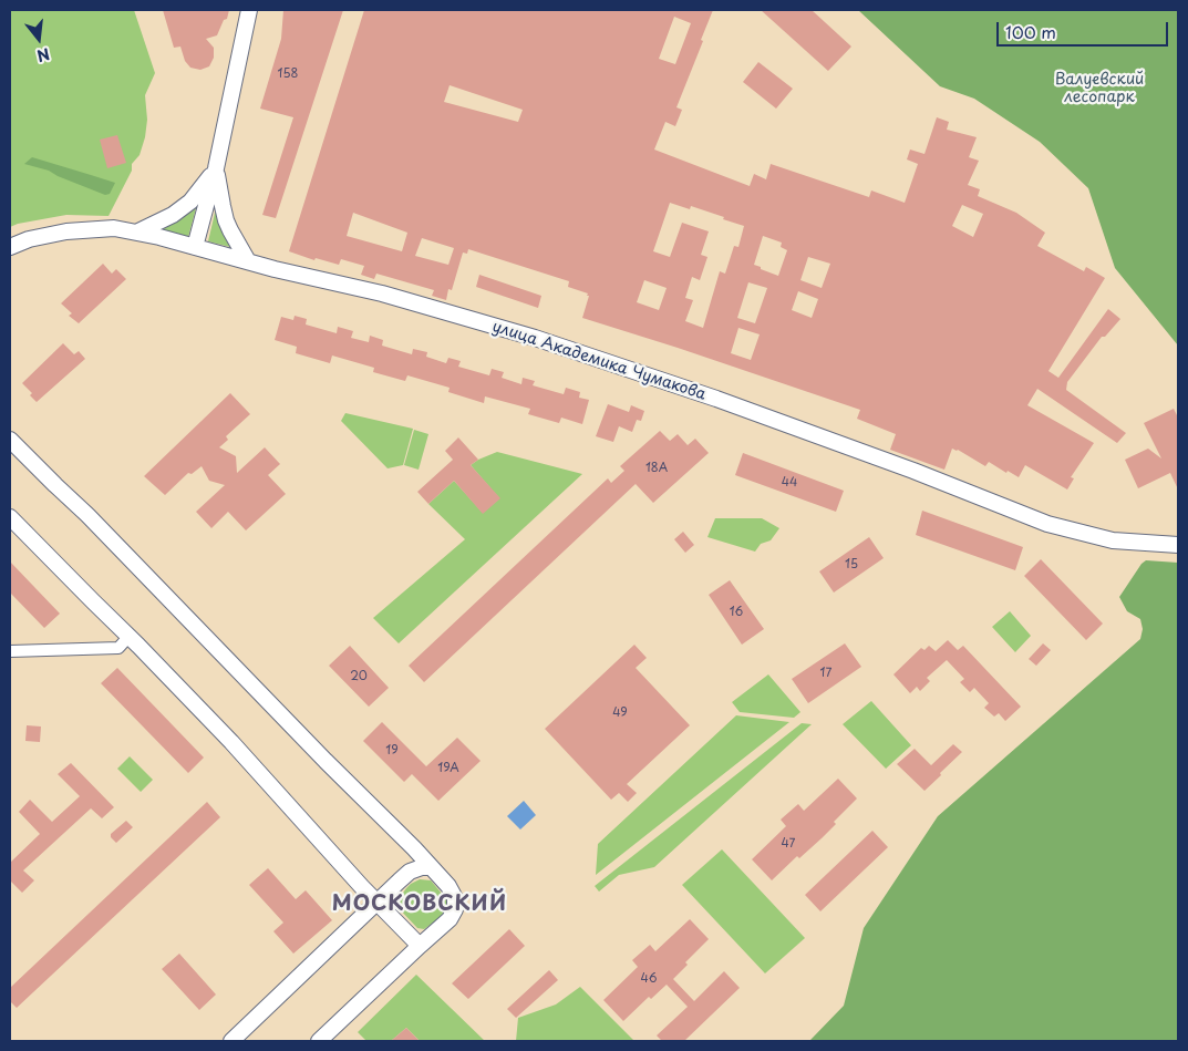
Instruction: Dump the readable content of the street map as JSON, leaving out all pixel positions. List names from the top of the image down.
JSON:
{
  "streets": {
    "street": ["улица Академика Чумакова"]
  },
  "districts": ["МОСКОВСКИЙ"],
  "parks": ["Валуевский лесопарк"],
  "house_numbers": [
    "158",
    "18А",
    "44",
    "15",
    "16",
    "17",
    "20",
    "49",
    "19",
    "19А",
    "47",
    "46"
  ],
  "scale_bar": "100 m",
  "north": "bottom"
}
